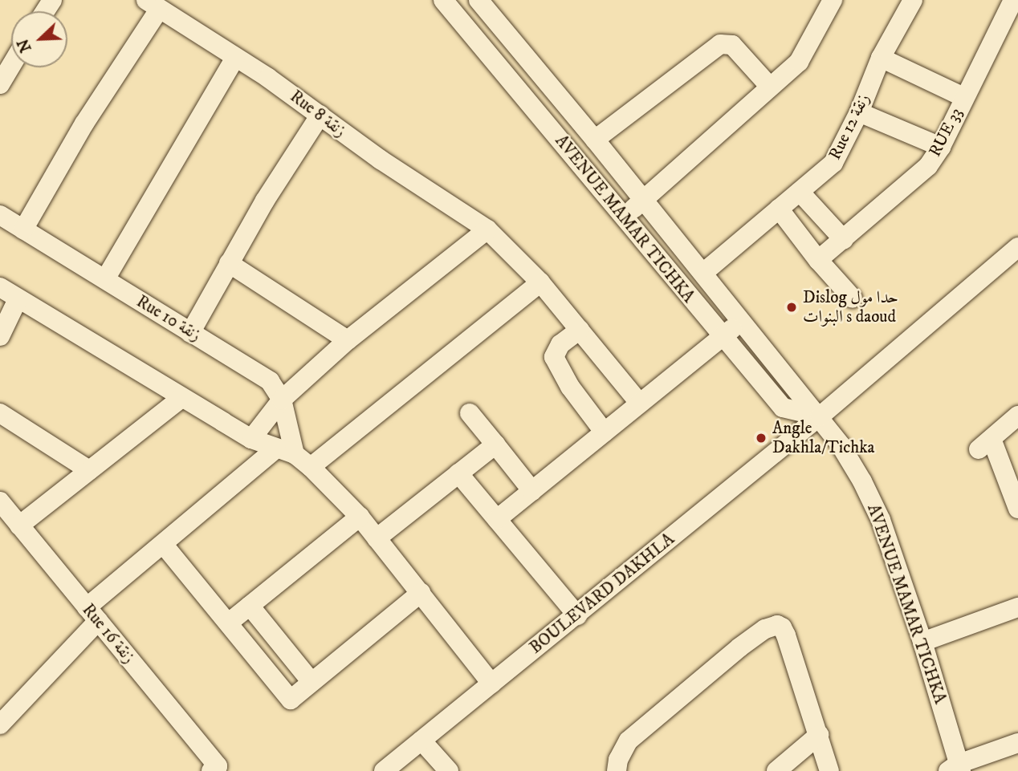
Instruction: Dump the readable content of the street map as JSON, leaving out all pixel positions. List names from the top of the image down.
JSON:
{
  "streets": {
    "street": [
      "Rue 8 زنقة",
      "Rue 12 زنقة",
      "RUE 33",
      "AVENUE MAMAR TICHKA",
      "Rue 10 زنقة",
      "BOULEVARD DAKHLA",
      "Rue 16 زنقة"
    ]
  },
  "crossings": [
    ["Rue 12 زنقة", "AVENUE MAMAR TICHKA"],
    ["AVENUE MAMAR TICHKA", "BOULEVARD DAKHLA"]
  ],
  "places": ["Dislog حدا مول البنوات s daoud", "Angle Dakhla/Tichka"],
  "north": "bottom left"
}
